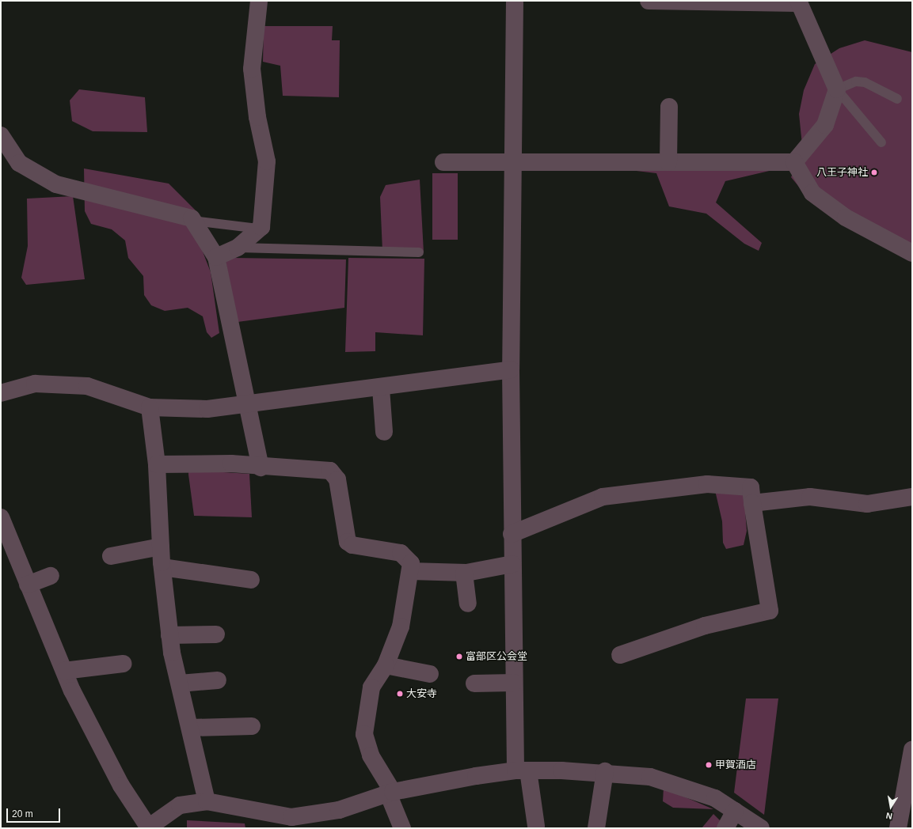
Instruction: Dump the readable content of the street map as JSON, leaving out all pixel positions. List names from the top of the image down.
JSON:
{
  "places": [
    "八王子神社",
    "富部区公会堂",
    "大安寺",
    "甲賀酒店"
  ],
  "scale_bar": "20 m",
  "north": "bottom"
}
